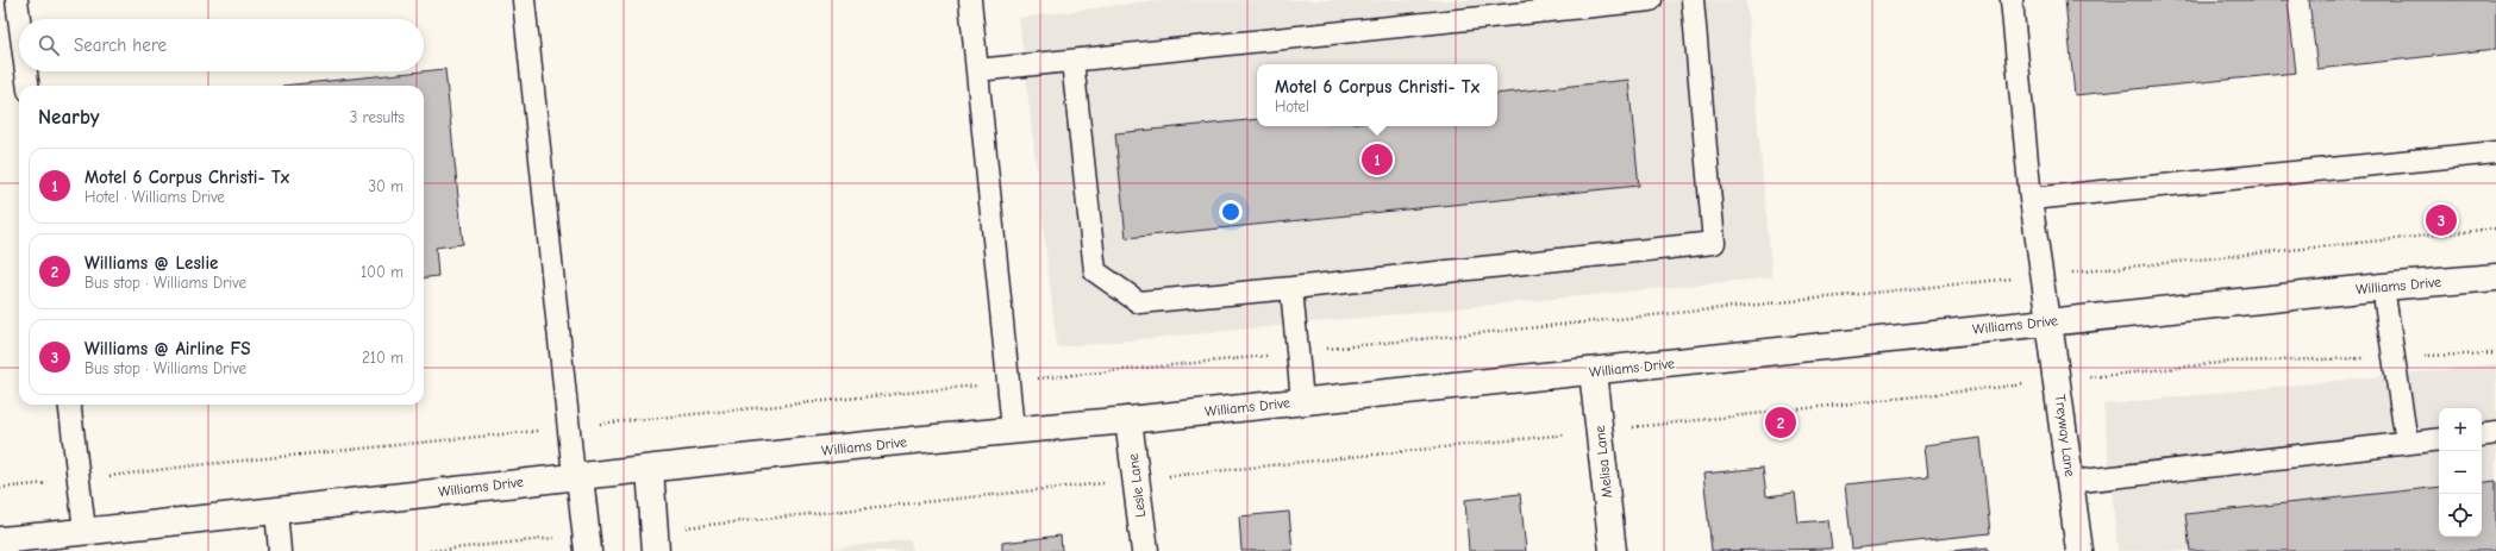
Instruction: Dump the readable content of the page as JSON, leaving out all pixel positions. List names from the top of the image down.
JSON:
{
  "streets": {
    "street": [
      "Williams Drive",
      "Treyway Lane",
      "Melisa Lane",
      "Lesle Lane"
    ]
  },
  "crossings": [
    ["Williams Drive", "Treyway Lane"],
    ["Williams Drive", "Melisa Lane"],
    ["Williams Drive", "Lesle Lane"]
  ],
  "page": {
    "search": "Search here",
    "popup": ["Motel 6 Corpus Christi- Tx", "Hotel"],
    "heading": ["Nearby", "3 results"],
    "pins": ["1", "3", "2"],
    "list": [
      {
        "mark": "1",
        "name": "Motel 6 Corpus Christi- Tx",
        "note": "Hotel · Williams Drive",
        "value": "30 m"
      },
      {
        "mark": "2",
        "name": "Williams @ Leslie",
        "note": "Bus stop · Williams Drive",
        "value": "100 m"
      },
      {
        "mark": "3",
        "name": "Williams @ Airline FS",
        "note": "Bus stop · Williams Drive",
        "value": "210 m"
      }
    ],
    "map_buttons": ["+", "−"]
  }
}
